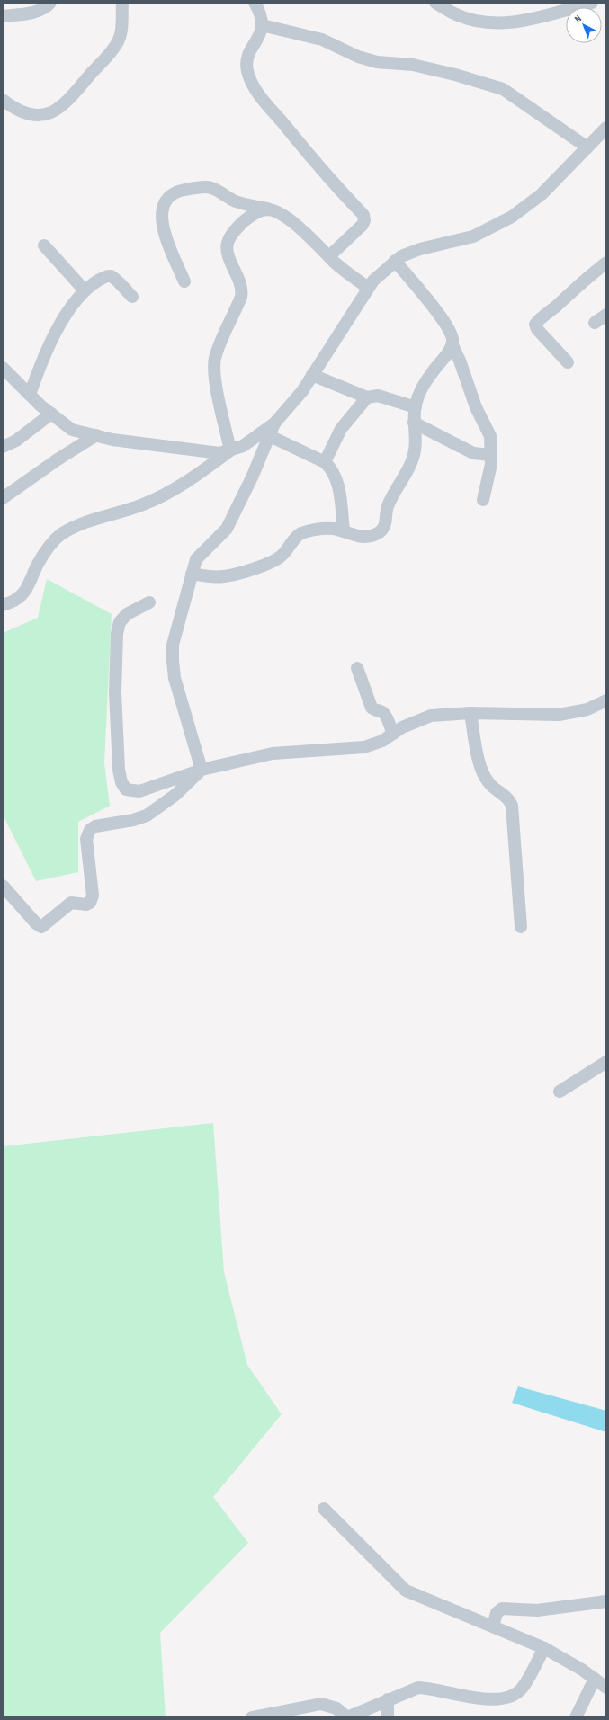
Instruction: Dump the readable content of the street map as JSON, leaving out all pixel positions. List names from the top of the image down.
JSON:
{
  "north": "top left"
}
